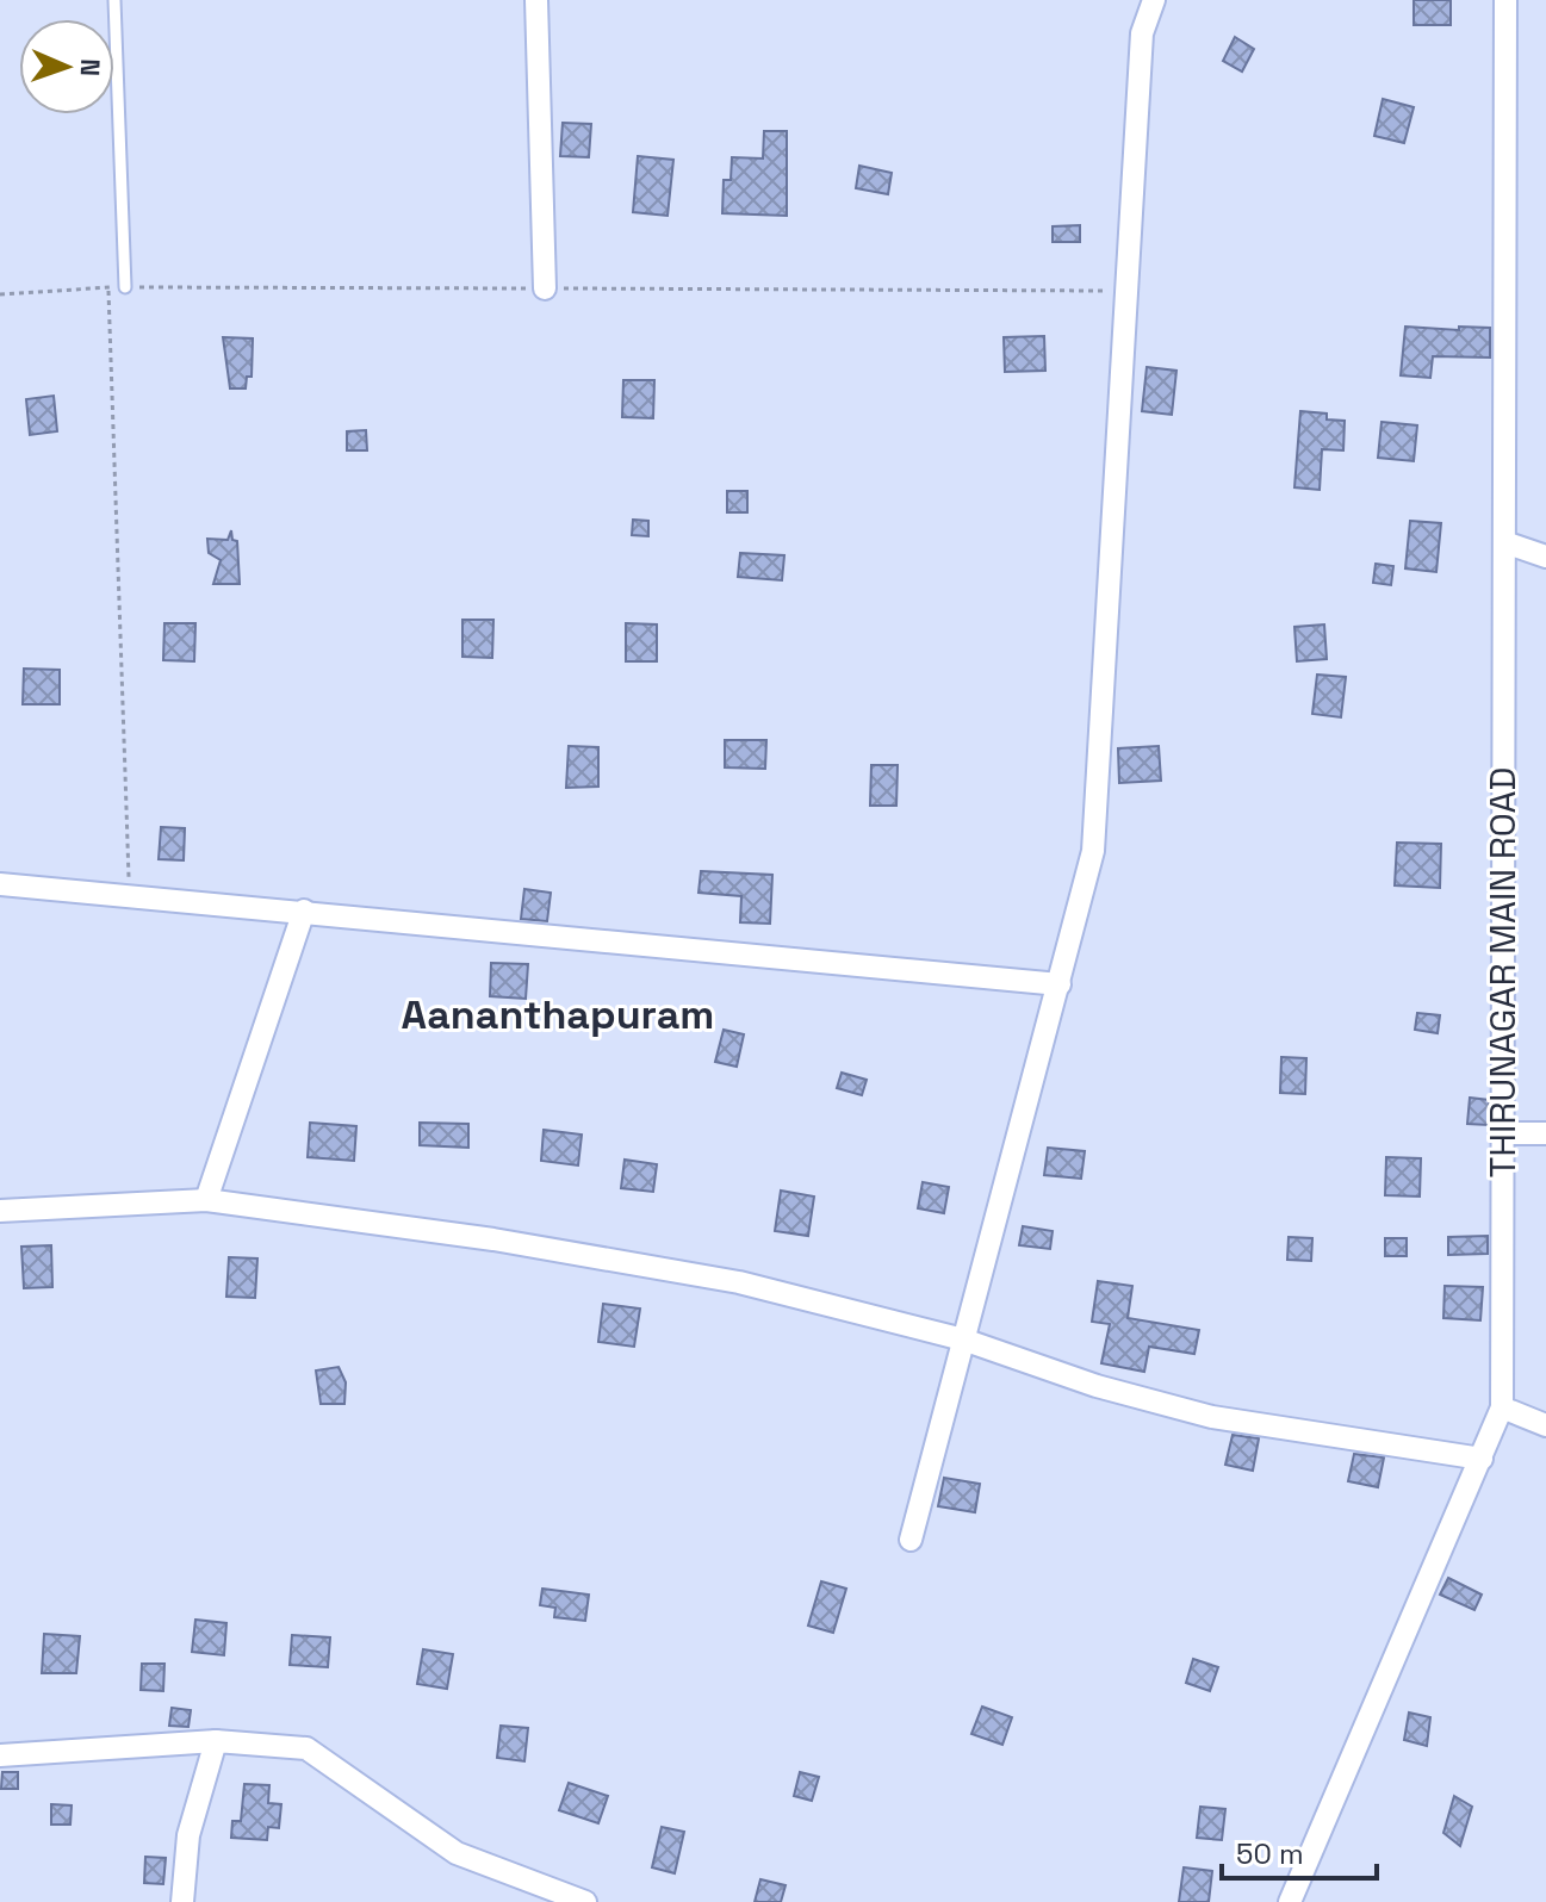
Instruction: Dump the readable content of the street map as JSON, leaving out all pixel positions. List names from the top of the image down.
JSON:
{
  "streets": {
    "street": ["THIRUNAGAR MAIN ROAD"]
  },
  "districts": ["Aananthapuram"],
  "scale_bar": "50 m",
  "north": "right"
}
